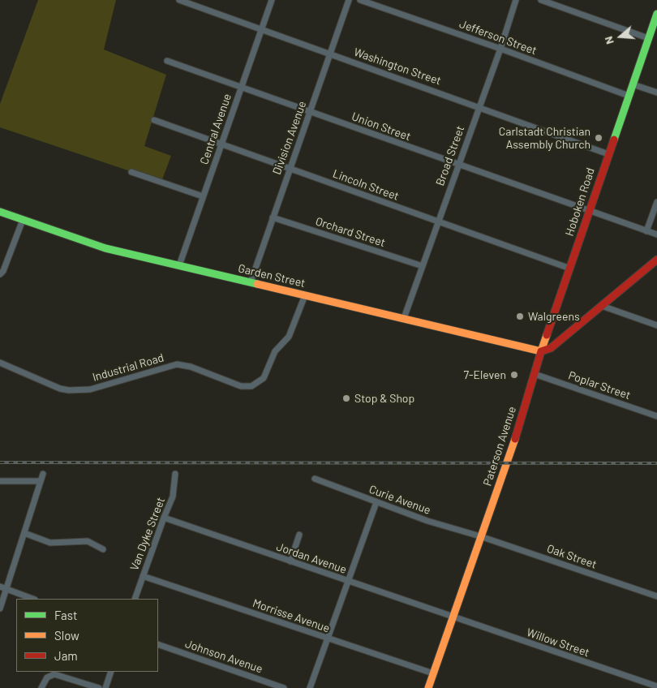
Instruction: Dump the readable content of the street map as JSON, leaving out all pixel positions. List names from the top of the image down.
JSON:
{
  "streets": {
    "street": [
      "Jefferson Street",
      "Washington Street",
      "Union Street",
      "Central Avenue",
      "Division Avenue",
      "Broad Street",
      "Lincoln Street",
      "Hoboken Road",
      "Orchard Street",
      "Garden Street",
      "Industrial Road",
      "Poplar Street",
      "Paterson Avenue",
      "Curie Avenue",
      "Van Dyke Street",
      "Oak Street",
      "Jordan Avenue",
      "Morrisse Avenue",
      "Willow Street",
      "Johnson Avenue"
    ]
  },
  "crossings": [
    ["Jefferson Street", "Broad Street"],
    ["Jefferson Street", "Hoboken Road"],
    ["Washington Street", "Central Avenue"],
    ["Washington Street", "Division Avenue"],
    ["Washington Street", "Broad Street"],
    ["Washington Street", "Hoboken Road"],
    ["Union Street", "Central Avenue"],
    ["Union Street", "Division Avenue"],
    ["Union Street", "Broad Street"],
    ["Union Street", "Hoboken Road"],
    ["Central Avenue", "Lincoln Street"],
    ["Central Avenue", "Garden Street"],
    ["Division Avenue", "Lincoln Street"],
    ["Division Avenue", "Orchard Street"],
    ["Division Avenue", "Garden Street"],
    ["Broad Street", "Lincoln Street"],
    ["Broad Street", "Orchard Street"],
    ["Broad Street", "Garden Street"],
    ["Lincoln Street", "Hoboken Road"],
    ["Hoboken Road", "Garden Street"],
    ["Hoboken Road", "Paterson Avenue"],
    ["Garden Street", "Industrial Road"],
    ["Garden Street", "Paterson Avenue"],
    ["Poplar Street", "Paterson Avenue"],
    ["Paterson Avenue", "Curie Avenue"],
    ["Paterson Avenue", "Oak Street"],
    ["Paterson Avenue", "Jordan Avenue"],
    ["Paterson Avenue", "Morrisse Avenue"],
    ["Paterson Avenue", "Willow Street"],
    ["Curie Avenue", "Oak Street"],
    ["Van Dyke Street", "Jordan Avenue"],
    ["Van Dyke Street", "Morrisse Avenue"],
    ["Jordan Avenue", "Willow Street"]
  ],
  "places": [
    "Carlstadt Christian Assembly Church",
    "Walgreens",
    "7-Eleven",
    "Stop & Shop"
  ],
  "legend": ["Fast", "Slow", "Jam"],
  "north": "left"
}
